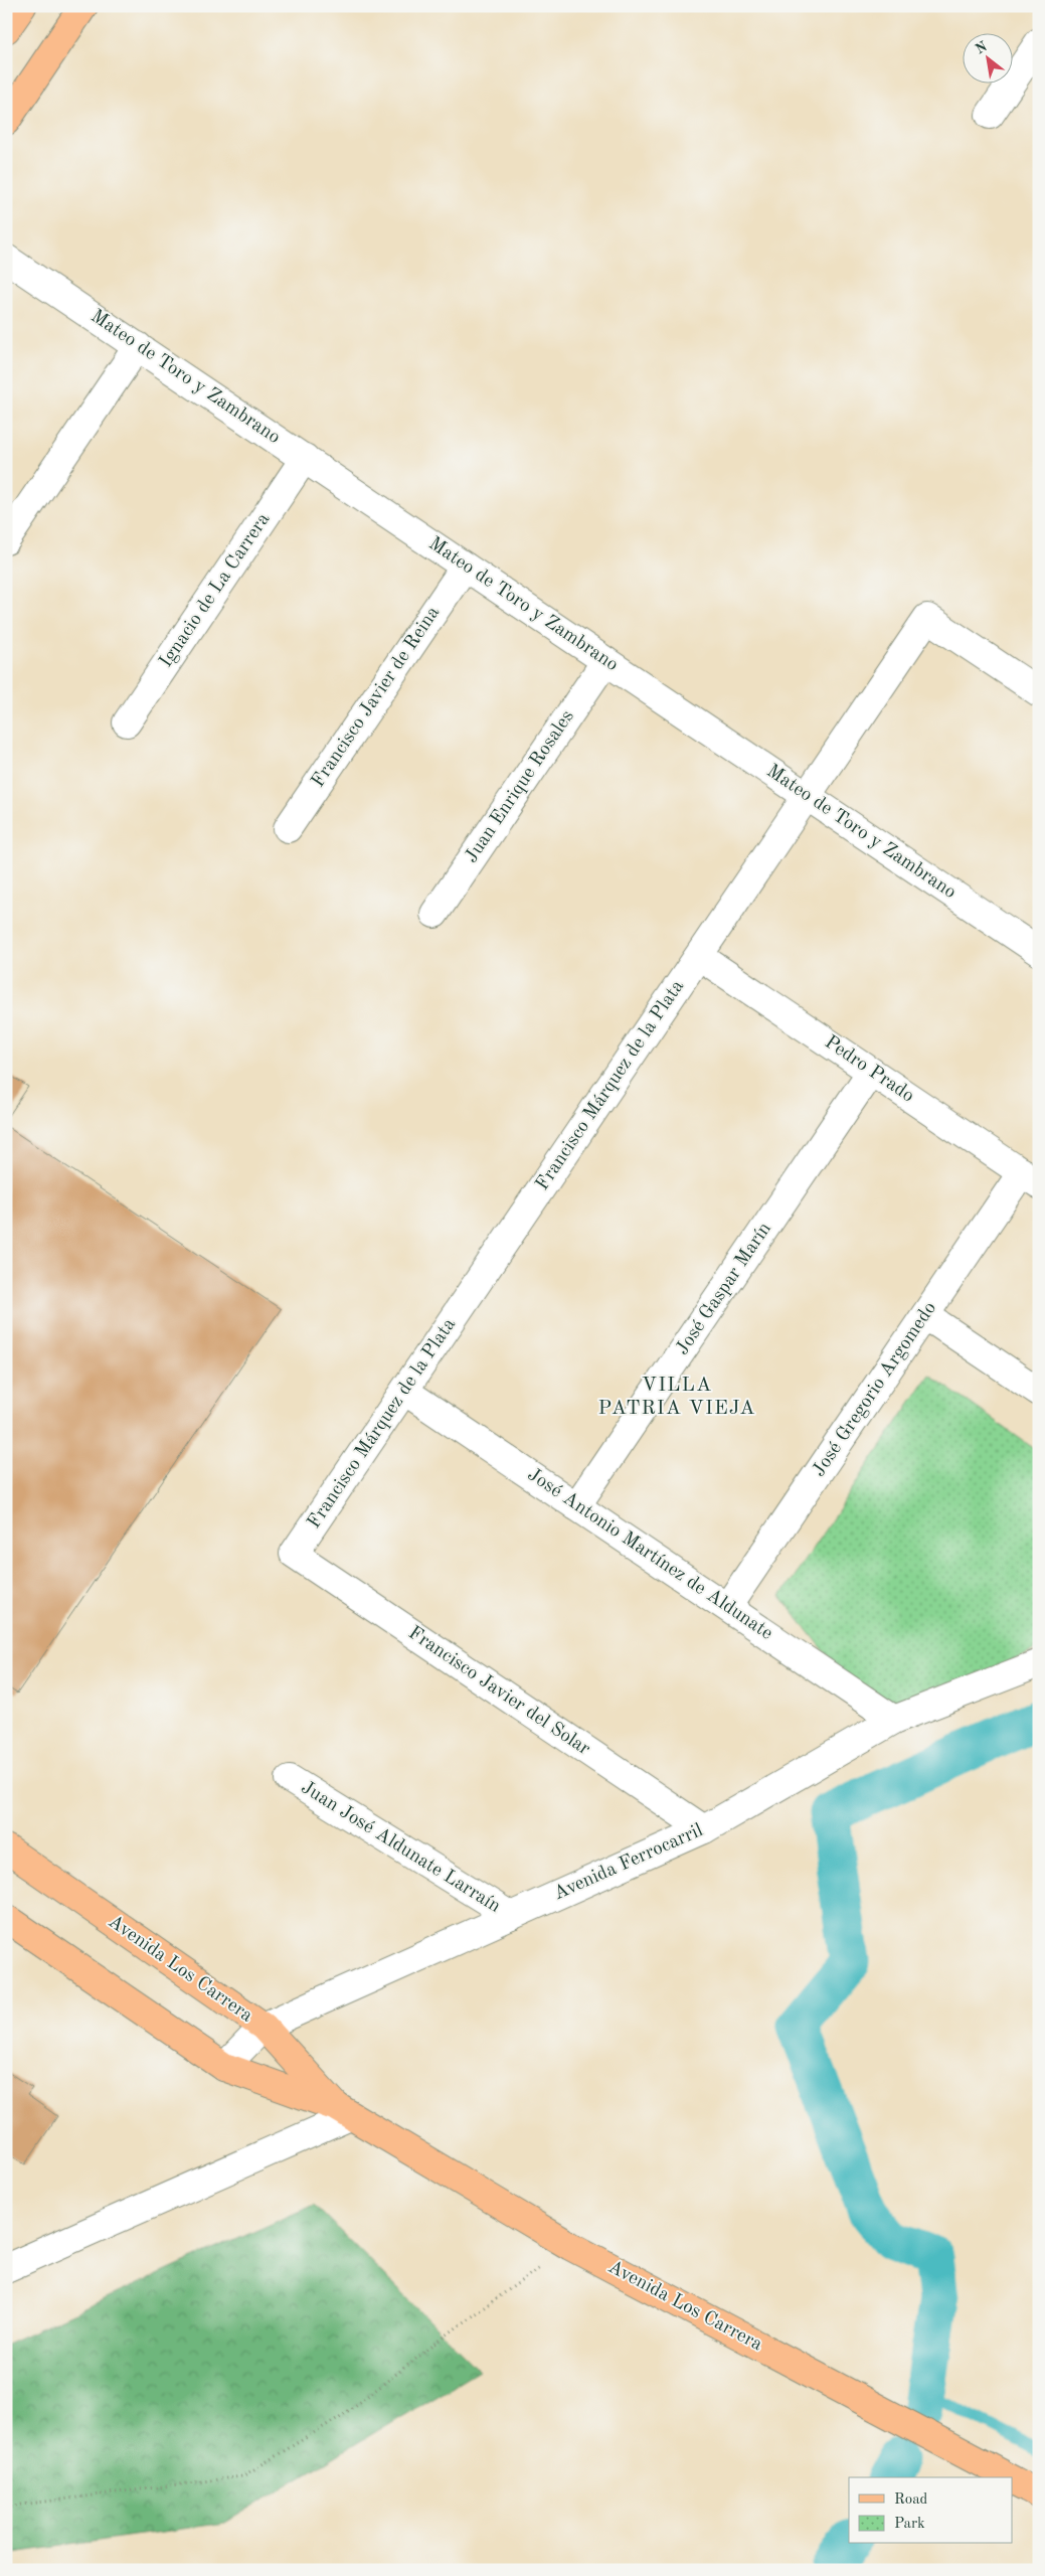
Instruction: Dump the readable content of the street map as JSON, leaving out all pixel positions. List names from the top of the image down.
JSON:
{
  "streets": {
    "main road": ["Avenida Los Carrera"],
    "street": [
      "Mateo de Toro y Zambrano",
      "Ignacio de La Carrera",
      "Francisco Javier de Reina",
      "Juan Enrique Rosales",
      "Pedro Prado",
      "Francisco Márquez de la Plata",
      "José Gaspar Marín",
      "José Gregorio Argomedo",
      "José Antonio Martínez de Aldunate",
      "Francisco Javier del Solar",
      "Juan José Aldunate Larraín",
      "Avenida Ferrocarril"
    ]
  },
  "crossings": [
    ["Mateo de Toro y Zambrano", "Ignacio de La Carrera"],
    ["Mateo de Toro y Zambrano", "Francisco Javier de Reina"],
    ["Mateo de Toro y Zambrano", "Juan Enrique Rosales"],
    ["Mateo de Toro y Zambrano", "Francisco Márquez de la Plata"],
    ["Pedro Prado", "Francisco Márquez de la Plata"],
    ["Pedro Prado", "José Gaspar Marín"],
    ["Pedro Prado", "José Gregorio Argomedo"],
    ["Francisco Márquez de la Plata", "José Antonio Martínez de Aldunate"],
    ["Francisco Márquez de la Plata", "Francisco Javier del Solar"],
    ["José Gaspar Marín", "José Antonio Martínez de Aldunate"],
    ["José Gregorio Argomedo", "José Antonio Martínez de Aldunate"],
    ["José Antonio Martínez de Aldunate", "Avenida Ferrocarril"],
    ["Francisco Javier del Solar", "Avenida Ferrocarril"],
    ["Juan José Aldunate Larraín", "Avenida Ferrocarril"],
    ["Avenida Ferrocarril", "Avenida Los Carrera"]
  ],
  "districts": ["VILLA PATRIA VIEJA"],
  "legend": ["Road", "Park"],
  "north": "top left"
}
